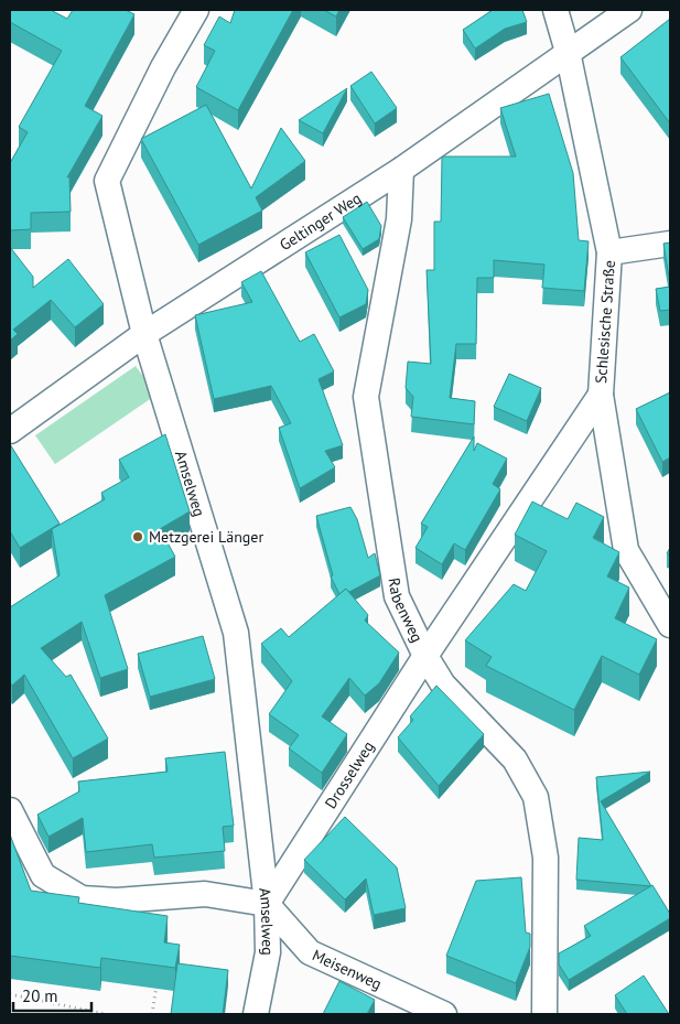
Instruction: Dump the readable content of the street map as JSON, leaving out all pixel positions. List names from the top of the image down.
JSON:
{
  "streets": {
    "street": [
      "Geltinger Weg",
      "Schlesische Straße",
      "Amselweg",
      "Rabenweg",
      "Drosselweg",
      "Meisenweg"
    ]
  },
  "crossings": [
    ["Geltinger Weg", "Schlesische Straße"],
    ["Geltinger Weg", "Amselweg"],
    ["Geltinger Weg", "Rabenweg"],
    ["Schlesische Straße", "Drosselweg"],
    ["Amselweg", "Drosselweg"],
    ["Amselweg", "Meisenweg"],
    ["Rabenweg", "Drosselweg"],
    ["Drosselweg", "Meisenweg"]
  ],
  "places": ["Metzgerei Länger"],
  "scale_bar": "20 m"
}
